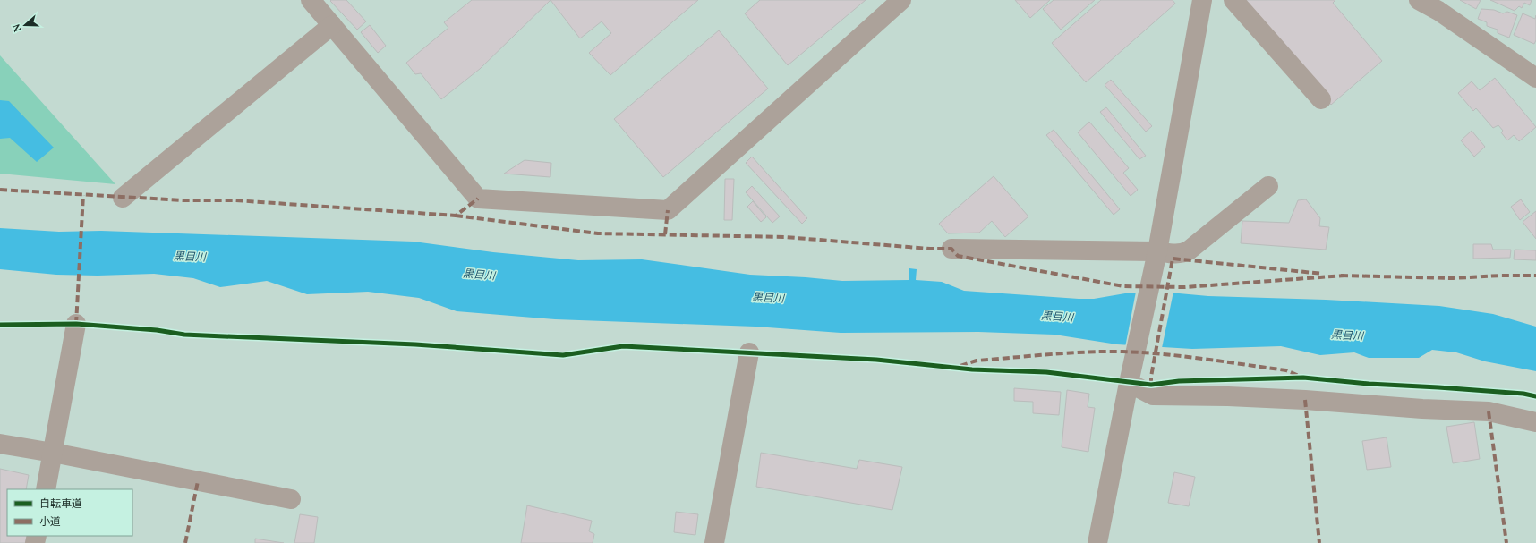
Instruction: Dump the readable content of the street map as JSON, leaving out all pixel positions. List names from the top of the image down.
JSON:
{
  "water": ["黒目川"],
  "legend": ["自転車道", "小道"],
  "north": "left"
}
